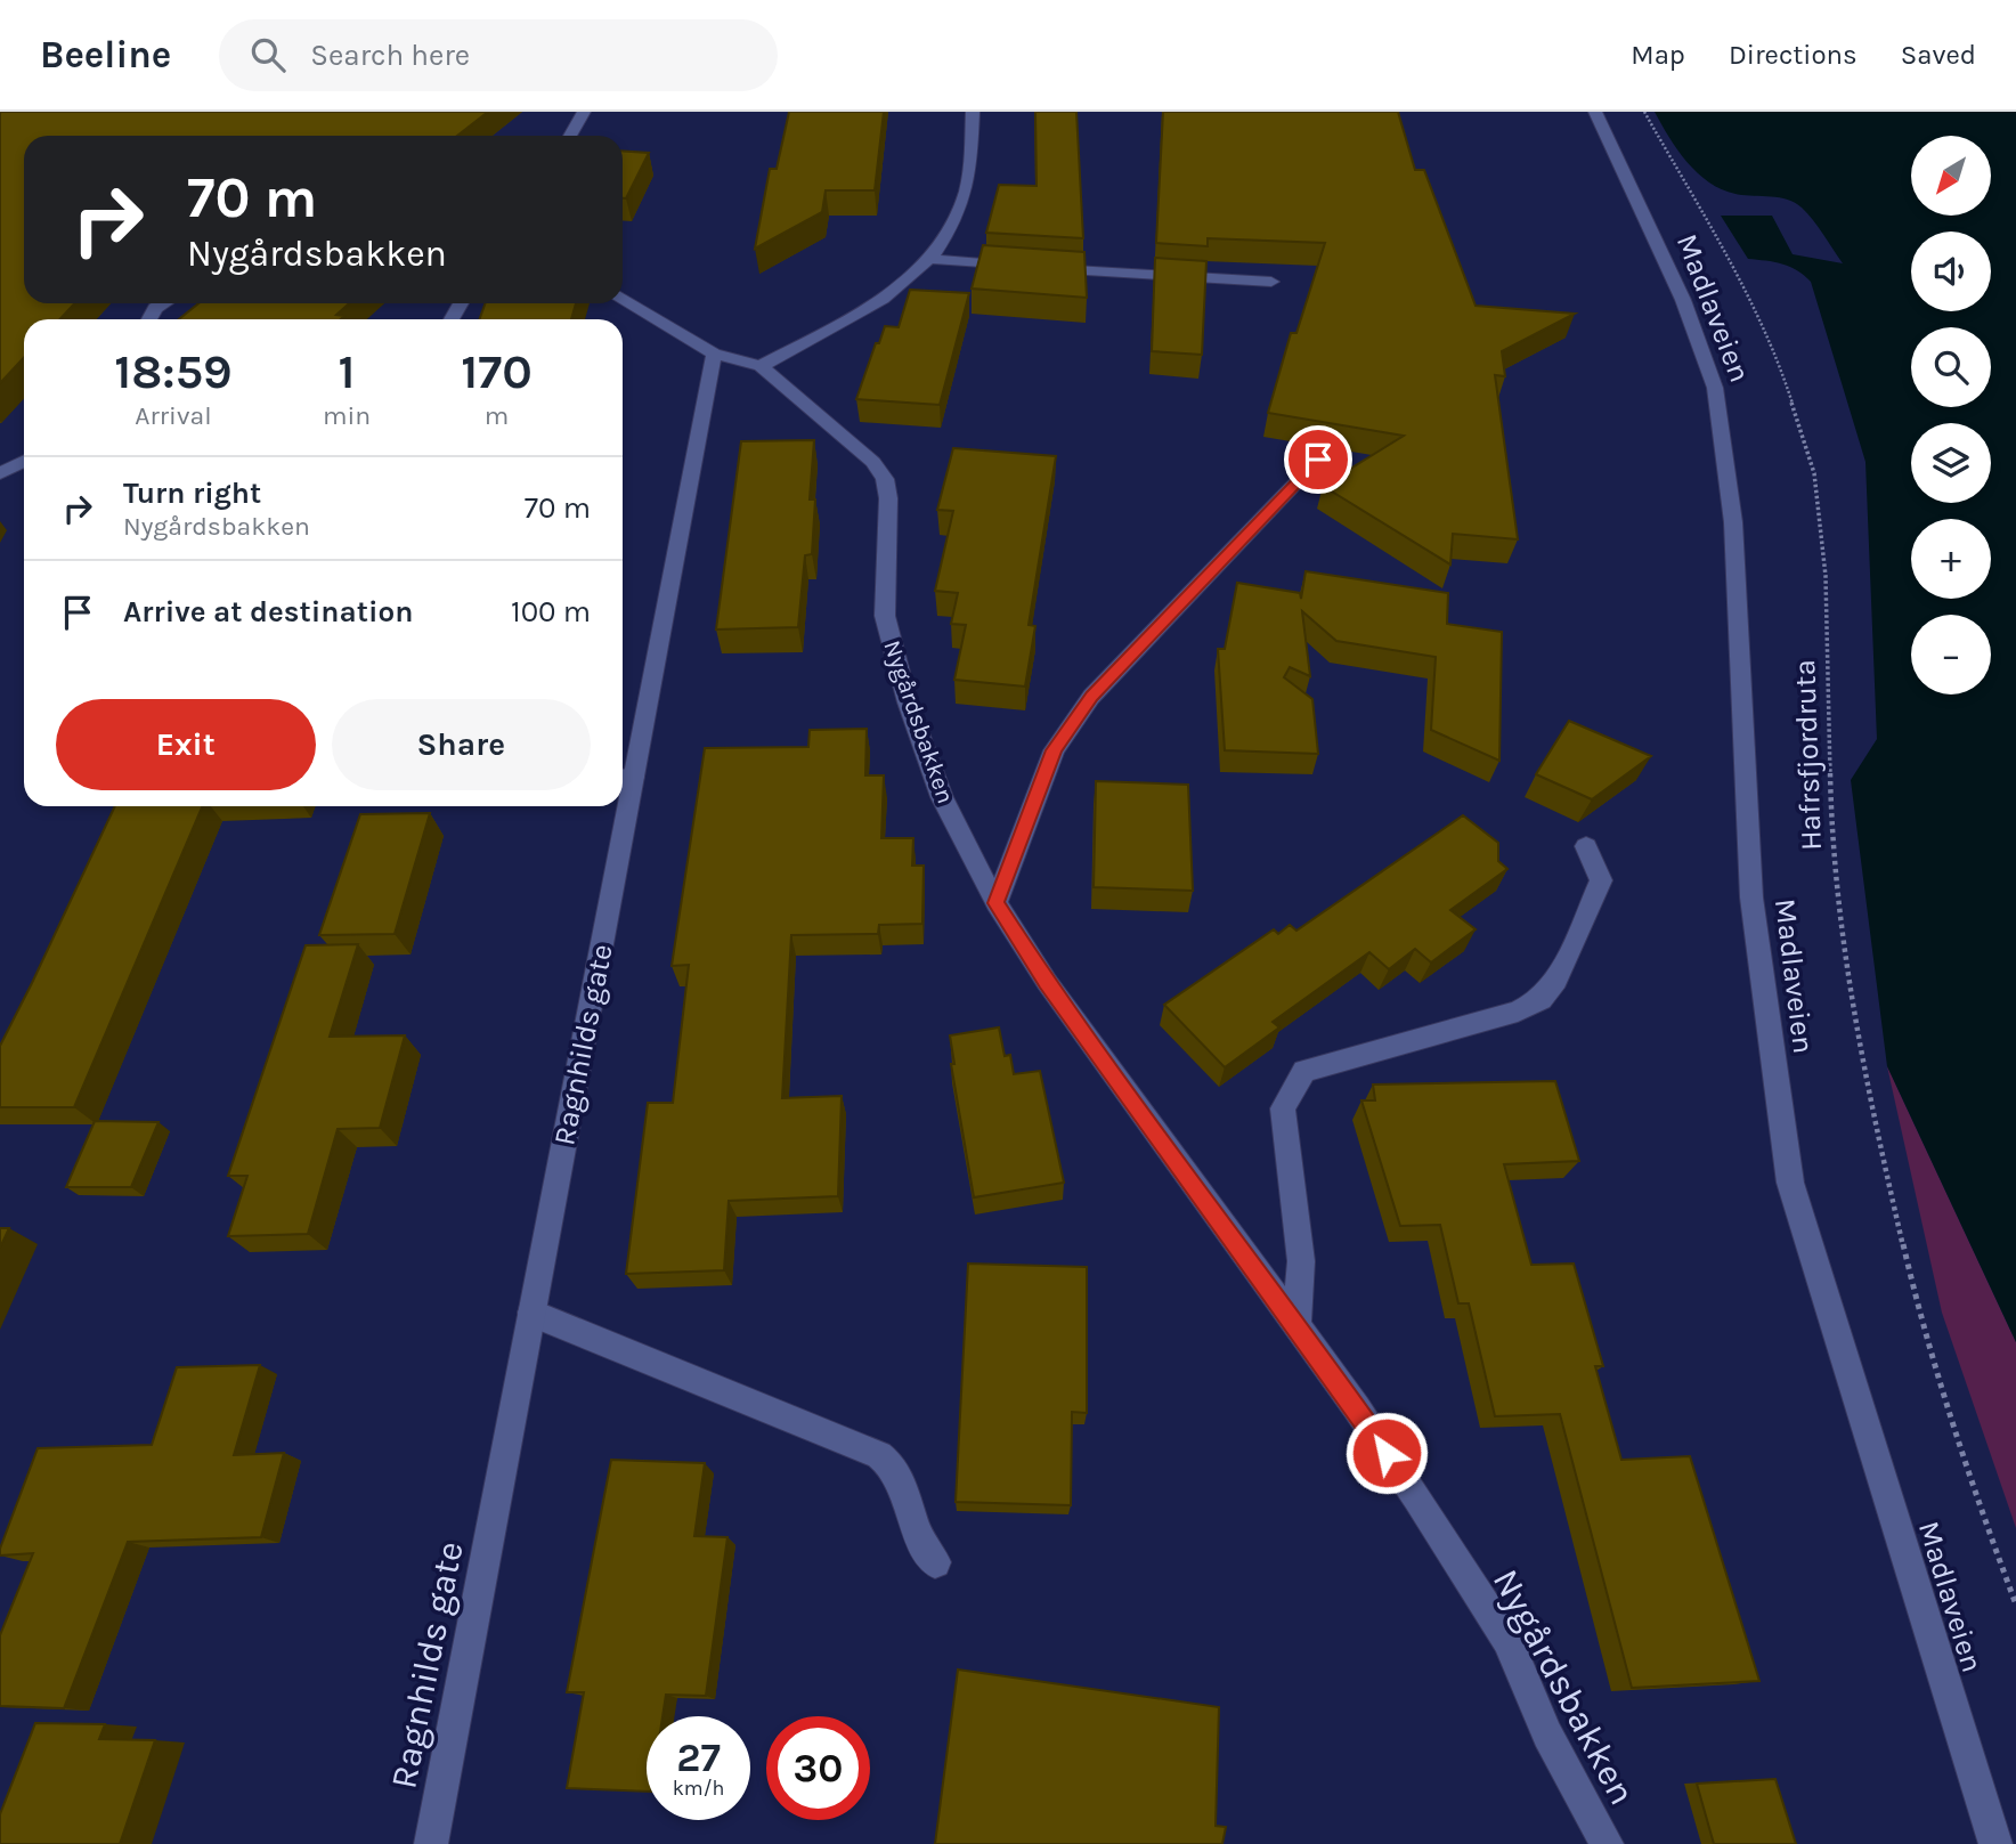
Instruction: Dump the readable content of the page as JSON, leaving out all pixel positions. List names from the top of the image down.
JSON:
{
  "streets": {
    "street": ["Madlaveien", "Nygårdsbakken", "Ragnhilds gate"],
    "path": ["Hafrsfjordruta"]
  },
  "crossings": [
    ["Nygårdsbakken", "Ragnhilds gate"]
  ],
  "north": "bottom left",
  "page": {
    "header": "Beeline",
    "search": "Search here",
    "nav": ["Map", "Directions", "Saved"],
    "map_buttons": ["+", "−"],
    "turn": ["70 m", "Nygårdsbakken"],
    "eta": [
      "18:59",
      "Arrival",
      "1",
      "min",
      "170",
      "m"
    ],
    "list": [
      {
        "name": "Turn right",
        "note": "Nygårdsbakken",
        "value": "70 m"
      },
      {
        "name": "Arrive at destination",
        "value": "100 m"
      }
    ],
    "buttons": ["Exit", "Share"],
    "speed": "27 km/h",
    "limit": "30"
  }
}
